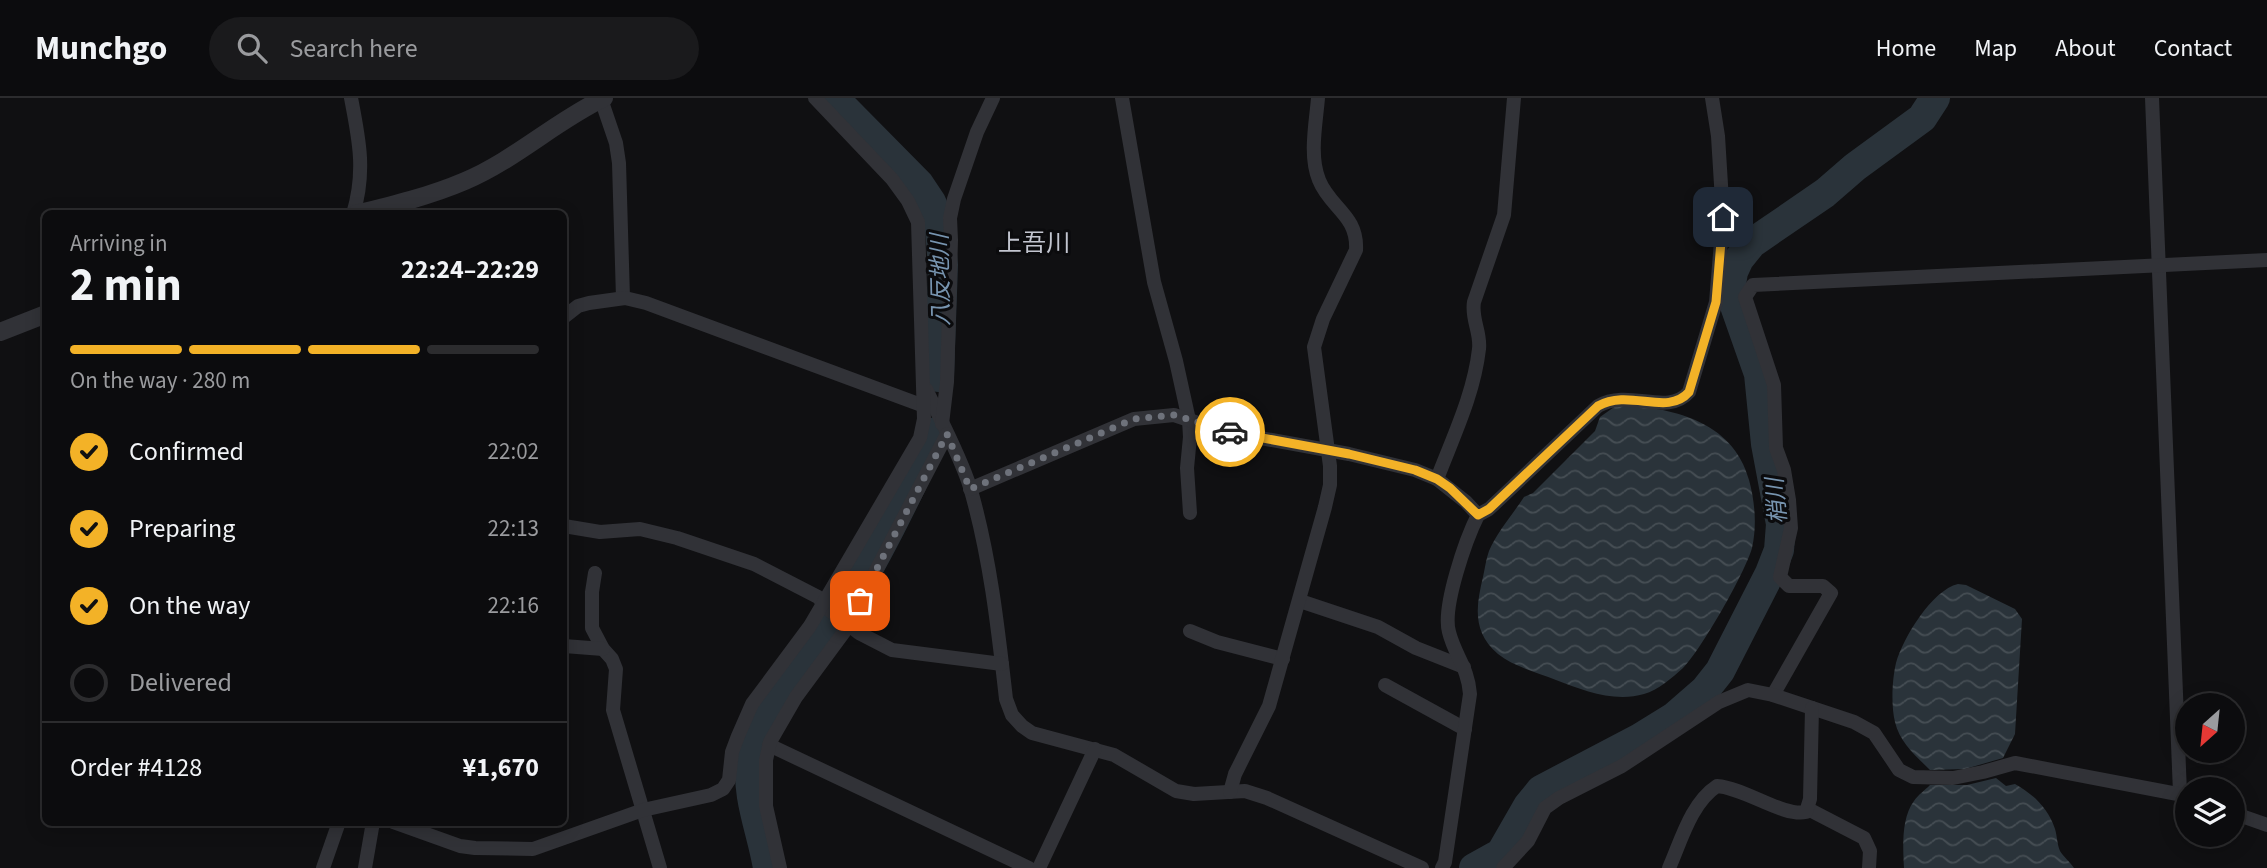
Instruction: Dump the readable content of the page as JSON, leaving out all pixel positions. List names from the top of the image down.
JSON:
{
  "districts": ["上吾川"],
  "water": ["八反地川", "梢川"],
  "north": "bottom left",
  "page": {
    "header": "Munchgo",
    "search": "Search here",
    "nav": [
      "Home",
      "Map",
      "About",
      "Contact"
    ],
    "heading": ["2 min", "Arriving in", "22:24–22:29"],
    "panel": ["Order #4128", "¥1,670"],
    "bar": "On the way · 280 m",
    "list": [
      ["Confirmed", "22:02"],
      ["Preparing", "22:13"],
      ["On the way", "22:16"],
      "Delivered"
    ]
  }
}
